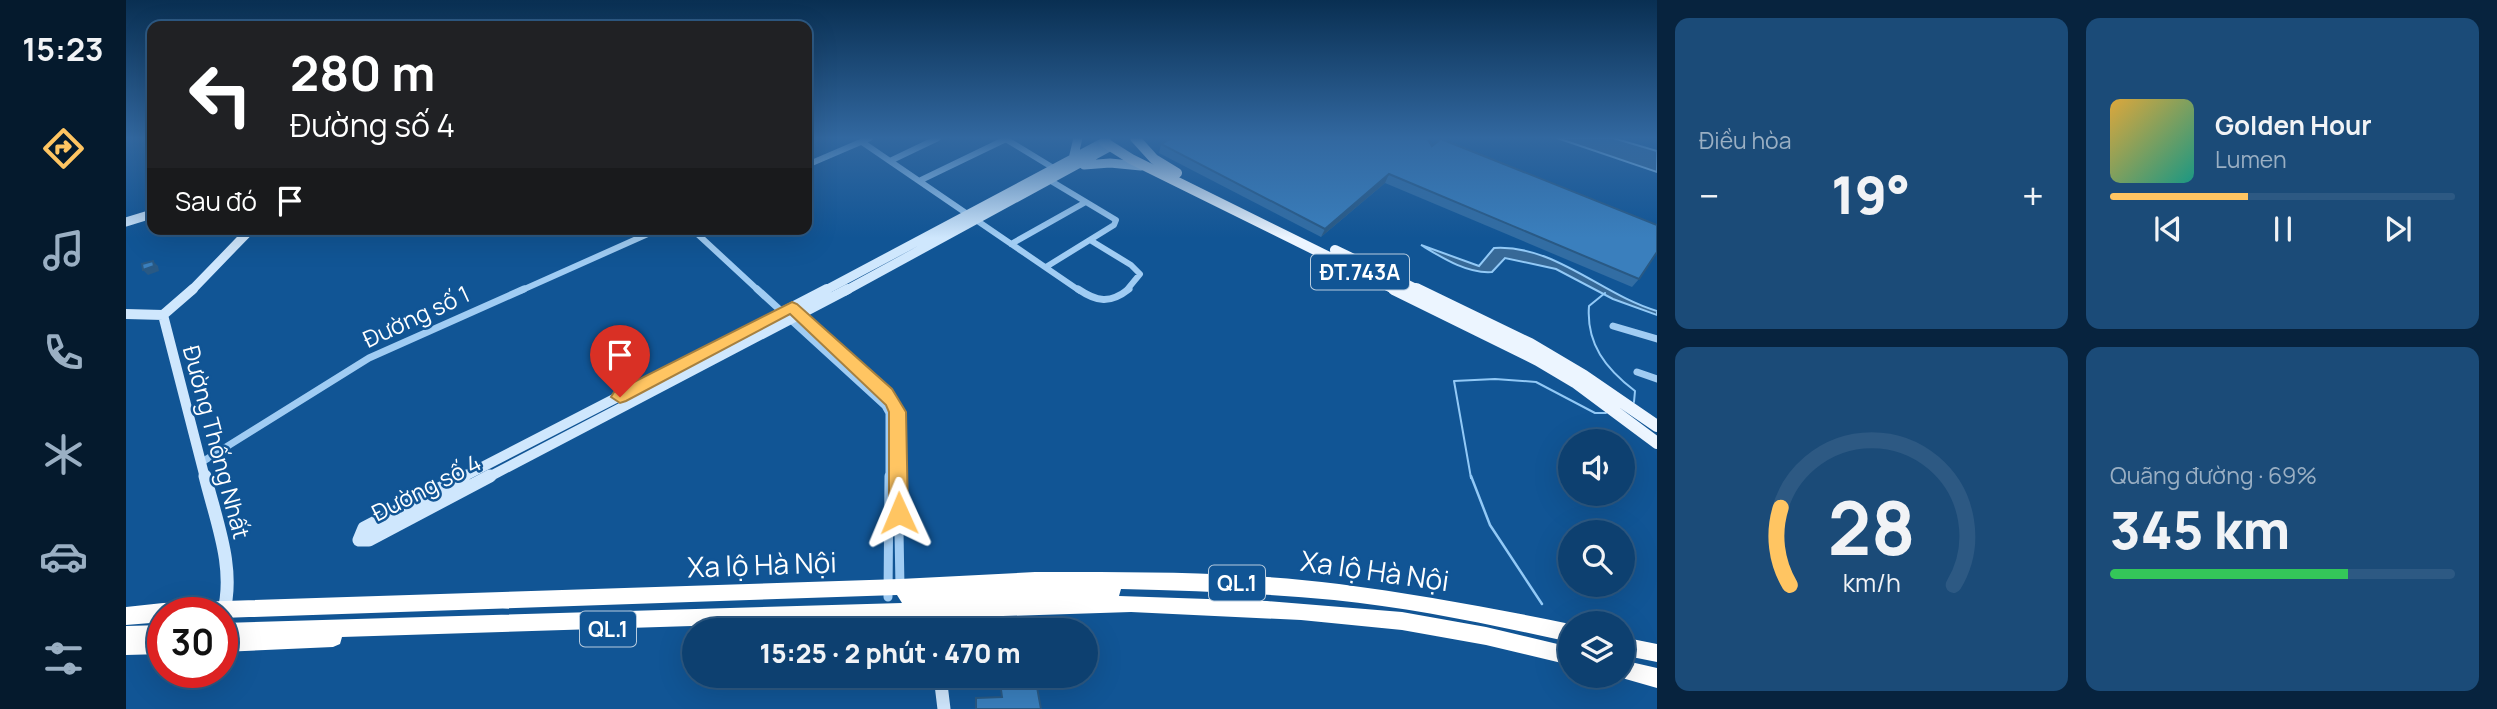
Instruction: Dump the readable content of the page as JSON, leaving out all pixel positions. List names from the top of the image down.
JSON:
{
  "streets": {
    "highway": ["Xa lộ Hà Nội", "QL.1"],
    "main road": ["ĐT.743A"],
    "street": ["Đường số 1", "Đường Thống Nhất", "Đường số 4"]
  },
  "crossings": [
    ["Đường số 1", "Đường Thống Nhất"]
  ],
  "page": {
    "tabs": "15:23",
    "tile": [
      "Điều hòa",
      ["Quãng đường · 69%", "345 km"]
    ],
    "turn": ["280 m", "Đường số 4"],
    "song": ["Golden Hour", "Lumen"],
    "heat": ["−", "19°", "+"],
    "then": "Sau đó",
    "limit": "30",
    "trip": "15:25 · 2 phút · 470 m",
    "gauge": ["28", "km/h"]
  }
}
